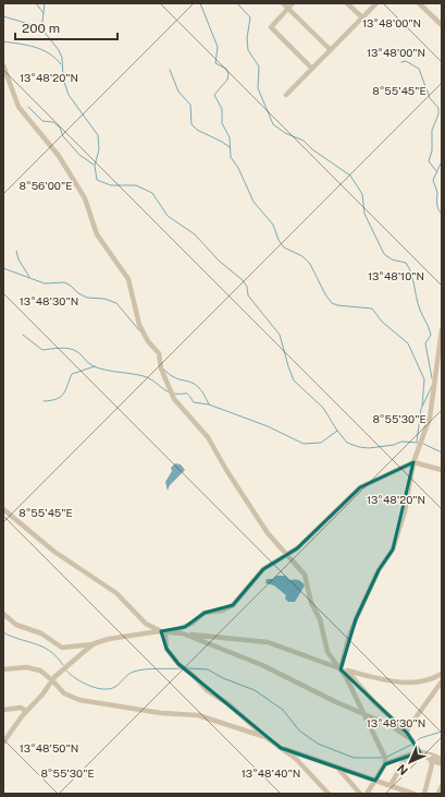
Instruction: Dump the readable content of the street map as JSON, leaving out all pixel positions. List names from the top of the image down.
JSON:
{
  "scale_bar": "200 m",
  "north": "bottom left",
  "coordinates": [
    "13°48'00\"N",
    "13°48'20\"N",
    "8°55'45\"E",
    "8°56'00\"E",
    "13°48'10\"N",
    "13°48'30\"N",
    "8°55'30\"E",
    "13°48'50\"N",
    "13°48'40\"N"
  ]
}
